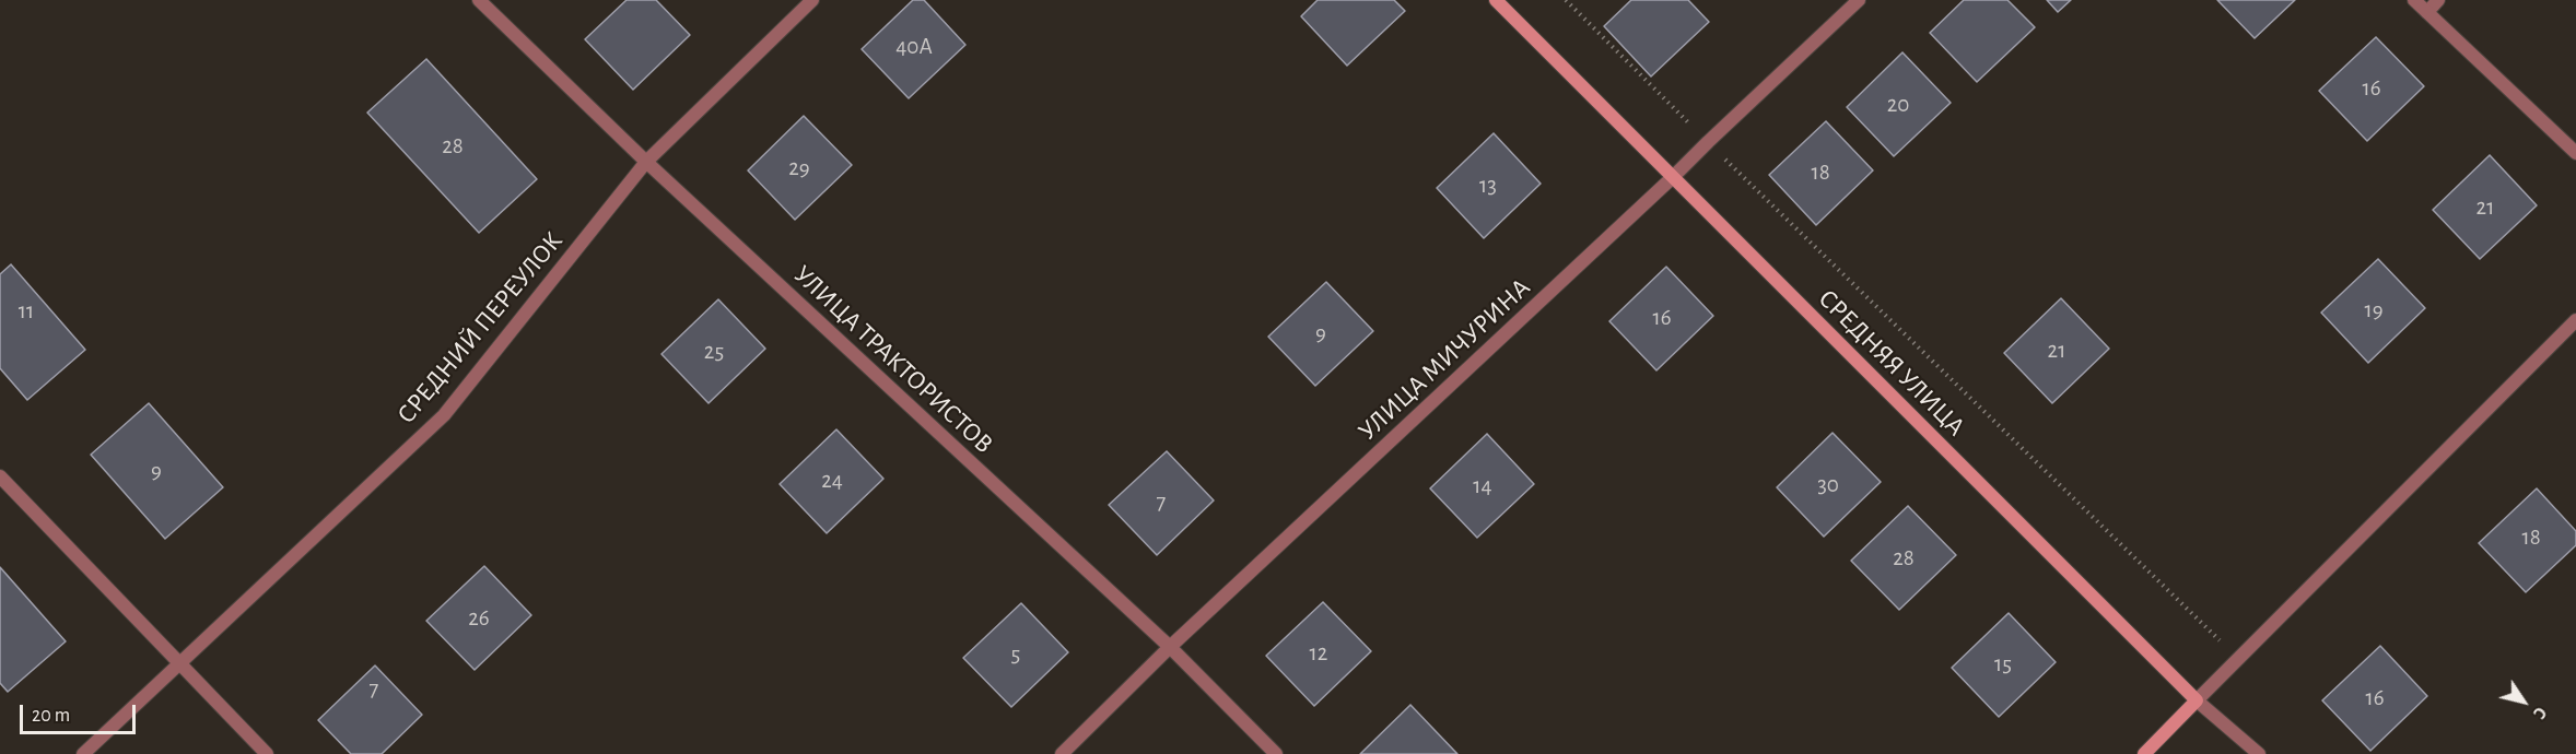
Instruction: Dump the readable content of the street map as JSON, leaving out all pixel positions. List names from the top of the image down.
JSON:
{
  "streets": {
    "main road": ["СРЕДНЯЯ УЛИЦА"],
    "street": ["СРЕДНИЙ ПЕРЕУЛОК", "УЛИЦА ТРАКТОРИСТОВ", "УЛИЦА МИЧУРИНА"]
  },
  "crossings": [
    ["СРЕДНИЙ ПЕРЕУЛОК", "УЛИЦА ТРАКТОРИСТОВ"],
    ["УЛИЦА ТРАКТОРИСТОВ", "УЛИЦА МИЧУРИНА"],
    ["УЛИЦА МИЧУРИНА", "СРЕДНЯЯ УЛИЦА"]
  ],
  "house_numbers": [
    "40А",
    "16",
    "20",
    "28",
    "29",
    "18",
    "13",
    "21",
    "19",
    "11",
    "16",
    "9",
    "21",
    "25",
    "9",
    "24",
    "30",
    "14",
    "7",
    "18",
    "28",
    "26",
    "12",
    "5",
    "15",
    "7",
    "16"
  ],
  "scale_bar": "20 m",
  "north": "bottom right"
}
